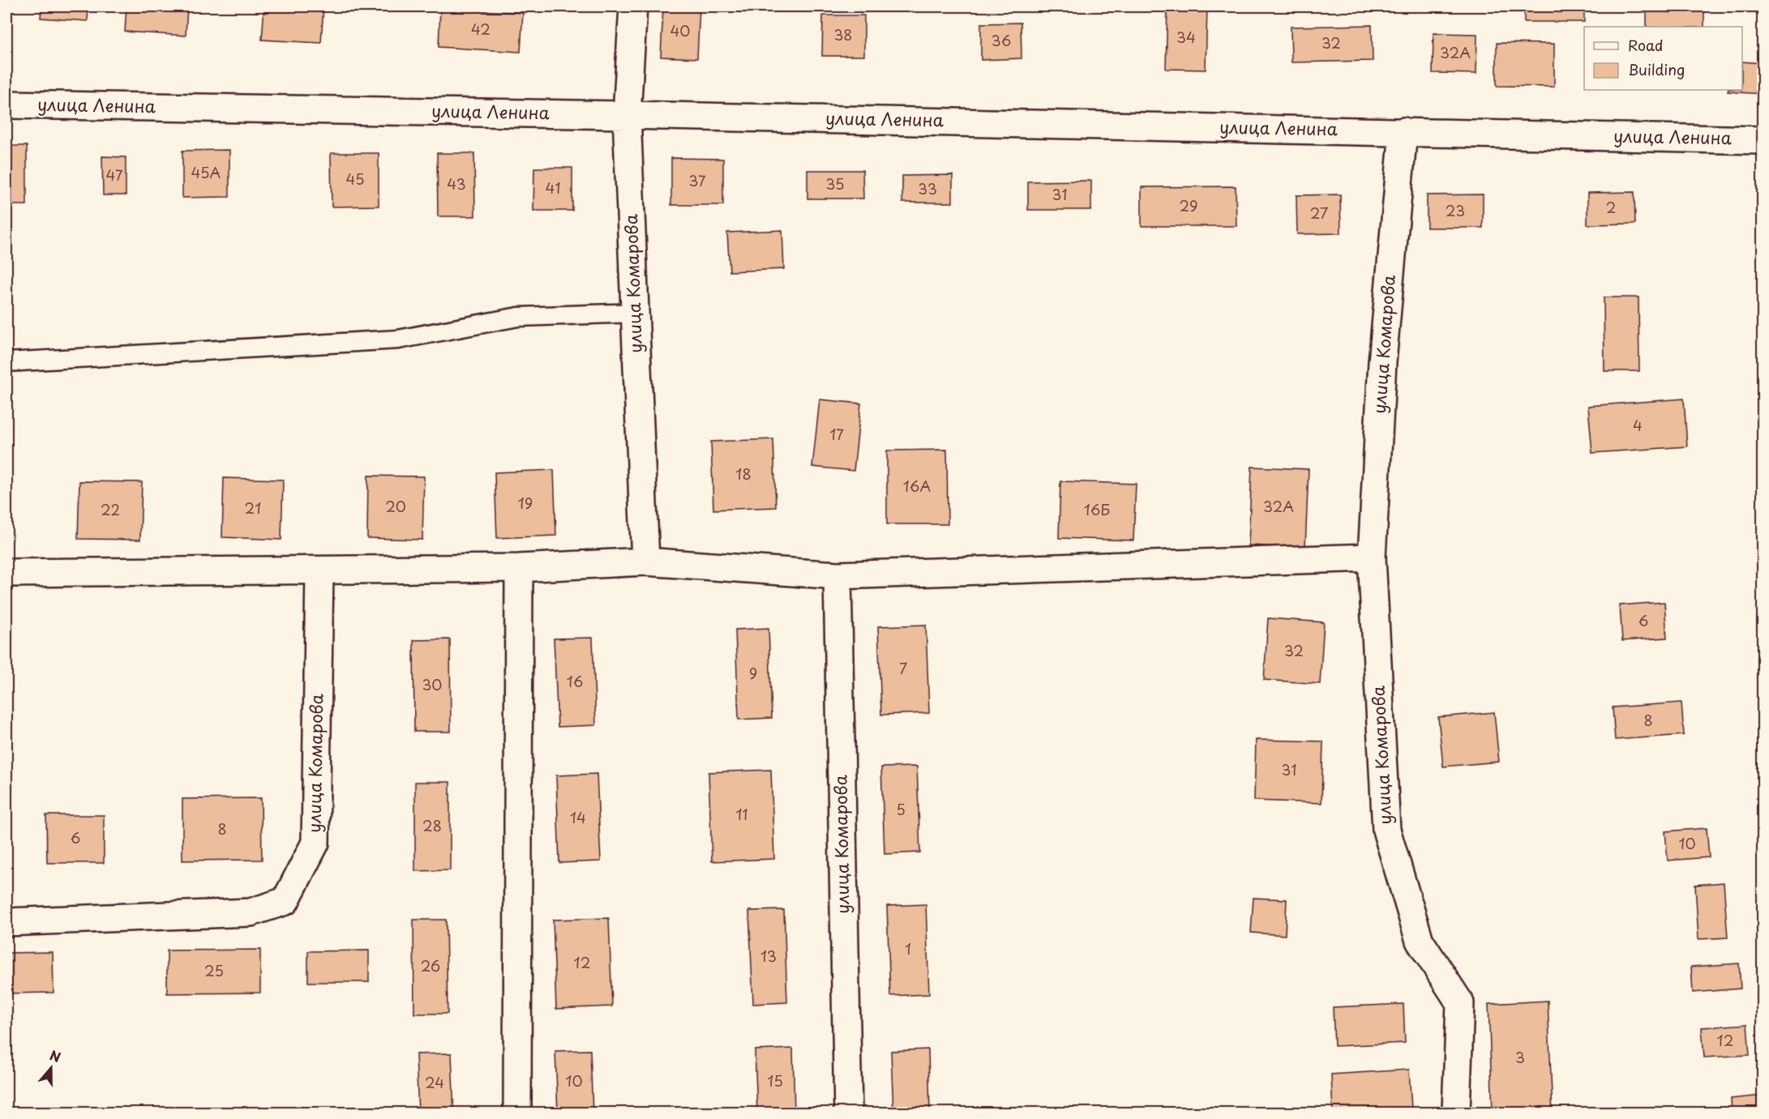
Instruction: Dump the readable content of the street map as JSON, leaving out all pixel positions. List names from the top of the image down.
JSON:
{
  "streets": {
    "street": ["улица Ленина", "улица Комарова"]
  },
  "crossings": [
    ["улица Ленина", "улица Комарова"]
  ],
  "house_numbers": [
    "42",
    "40",
    "38",
    "34",
    "36",
    "32",
    "32А",
    "45А",
    "47",
    "45",
    "37",
    "43",
    "35",
    "41",
    "33",
    "31",
    "29",
    "2",
    "23",
    "27",
    "4",
    "17",
    "18",
    "16А",
    "19",
    "20",
    "32А",
    "21",
    "22",
    "16Б",
    "6",
    "32",
    "7",
    "9",
    "16",
    "30",
    "8",
    "31",
    "5",
    "11",
    "14",
    "28",
    "8",
    "6",
    "10",
    "1",
    "13",
    "12",
    "26",
    "25",
    "12",
    "3",
    "10",
    "15",
    "24"
  ],
  "legend": ["Road", "Building"],
  "north": "top"
}
